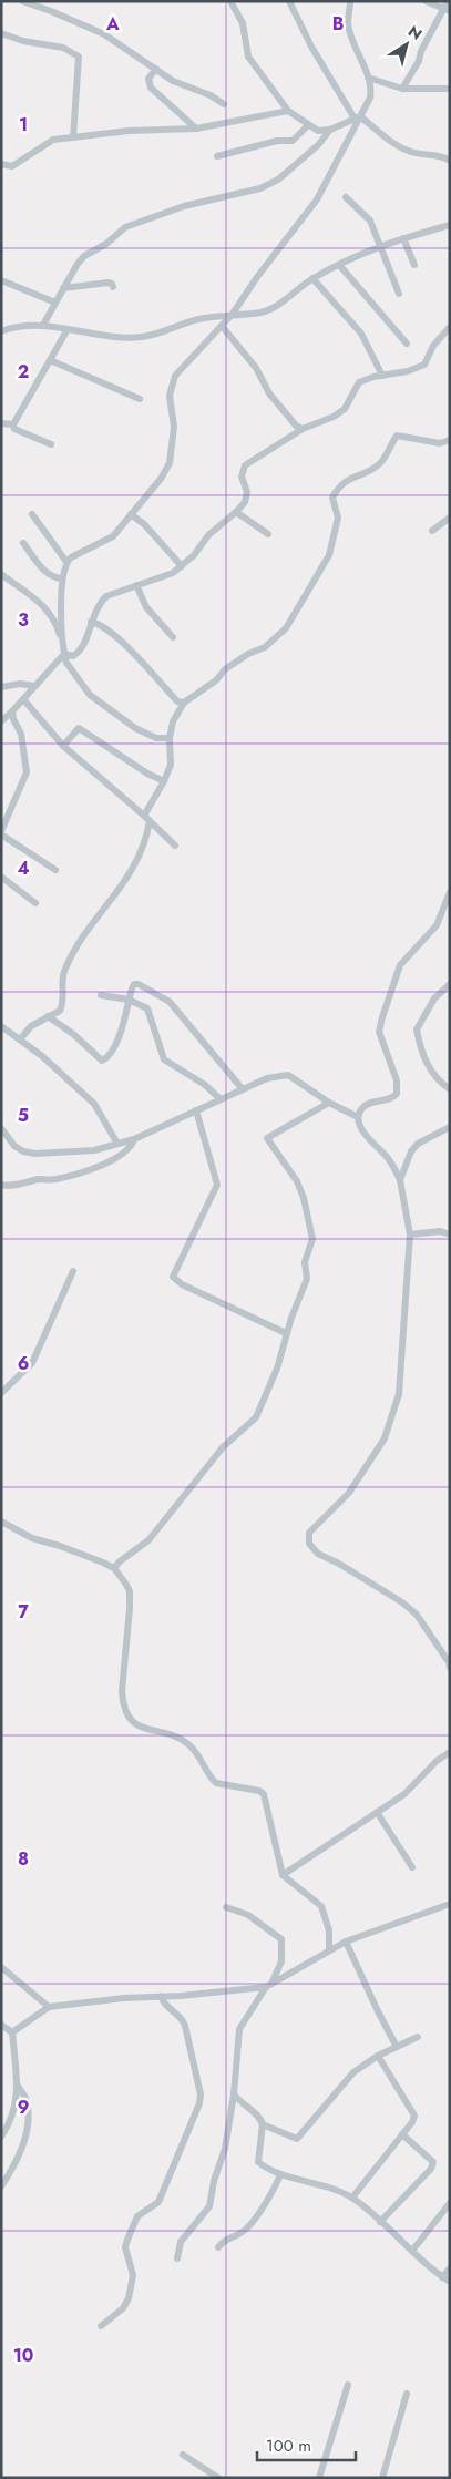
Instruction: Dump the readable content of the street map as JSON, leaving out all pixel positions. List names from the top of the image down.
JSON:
{
  "scale_bar": "100 m",
  "north": "top right",
  "grid": {
    "columns": ["A", "B"],
    "rows": [
      "1",
      "2",
      "3",
      "4",
      "5",
      "6",
      "7",
      "8",
      "9",
      "10"
    ]
  }
}
